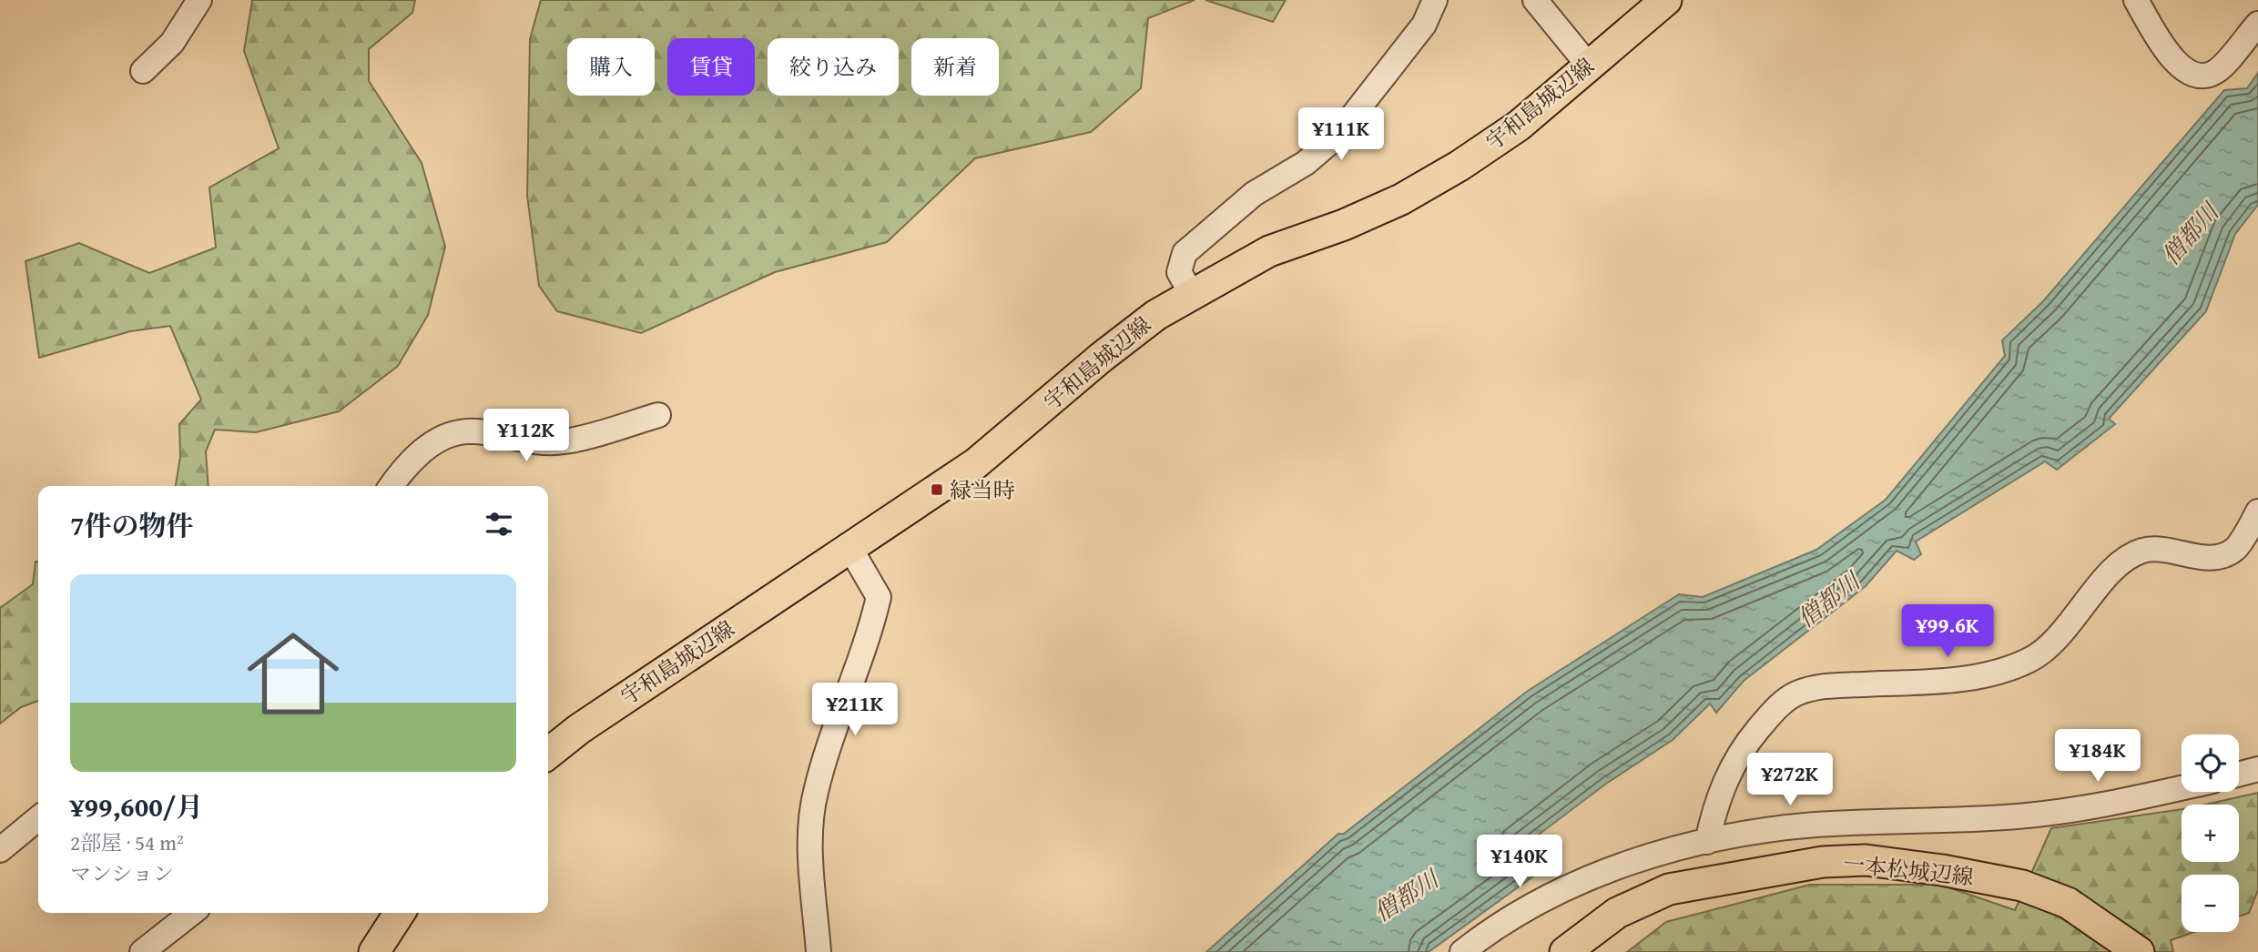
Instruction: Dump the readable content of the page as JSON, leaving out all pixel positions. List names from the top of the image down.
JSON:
{
  "streets": {
    "main road": ["宇和島城辺線", "一本松城辺線"]
  },
  "water": ["僧都川"],
  "places": {
    "transit": ["緑当時"]
  },
  "page": {
    "chip": [
      "購入",
      "賃貸",
      "絞り込み",
      "新着"
    ],
    "price": [
      "¥111K",
      "¥112K",
      "¥99.6K",
      "¥211K",
      "¥184K",
      "¥272K",
      "¥140K"
    ],
    "heading": "7件の物件",
    "list": [
      {
        "name": "¥99,600/月",
        "note": "2部屋 · 54 m² · マンション"
      }
    ],
    "map_buttons": ["+", "−"]
  }
}
